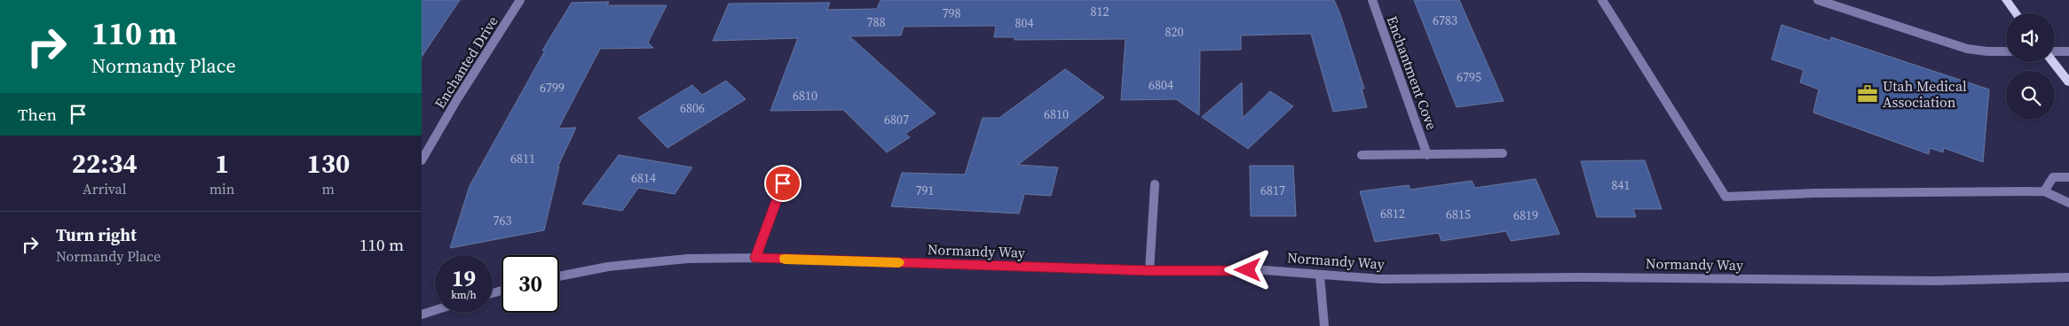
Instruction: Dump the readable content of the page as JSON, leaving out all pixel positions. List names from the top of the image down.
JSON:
{
  "streets": {
    "street": ["Enchanted Drive", "Enchantment Cove", "Normandy Way"]
  },
  "places": {
    "office": ["Utah Medical Association"]
  },
  "house_numbers": [
    "812",
    "798",
    "6783",
    "788",
    "804",
    "820",
    "6795",
    "6804",
    "6799",
    "6810",
    "6806",
    "6810",
    "6807",
    "6811",
    "6814",
    "841",
    "791",
    "6817",
    "6812",
    "6815",
    "6819",
    "763"
  ],
  "page": {
    "turn": ["110 m", "Normandy Place"],
    "then": "Then",
    "eta": [
      "22:34",
      "Arrival",
      "1",
      "min",
      "130",
      "m"
    ],
    "list": [
      {
        "name": "Turn right",
        "note": "Normandy Place",
        "value": "110 m"
      }
    ],
    "speed": "19 km/h",
    "limit": "30"
  }
}
